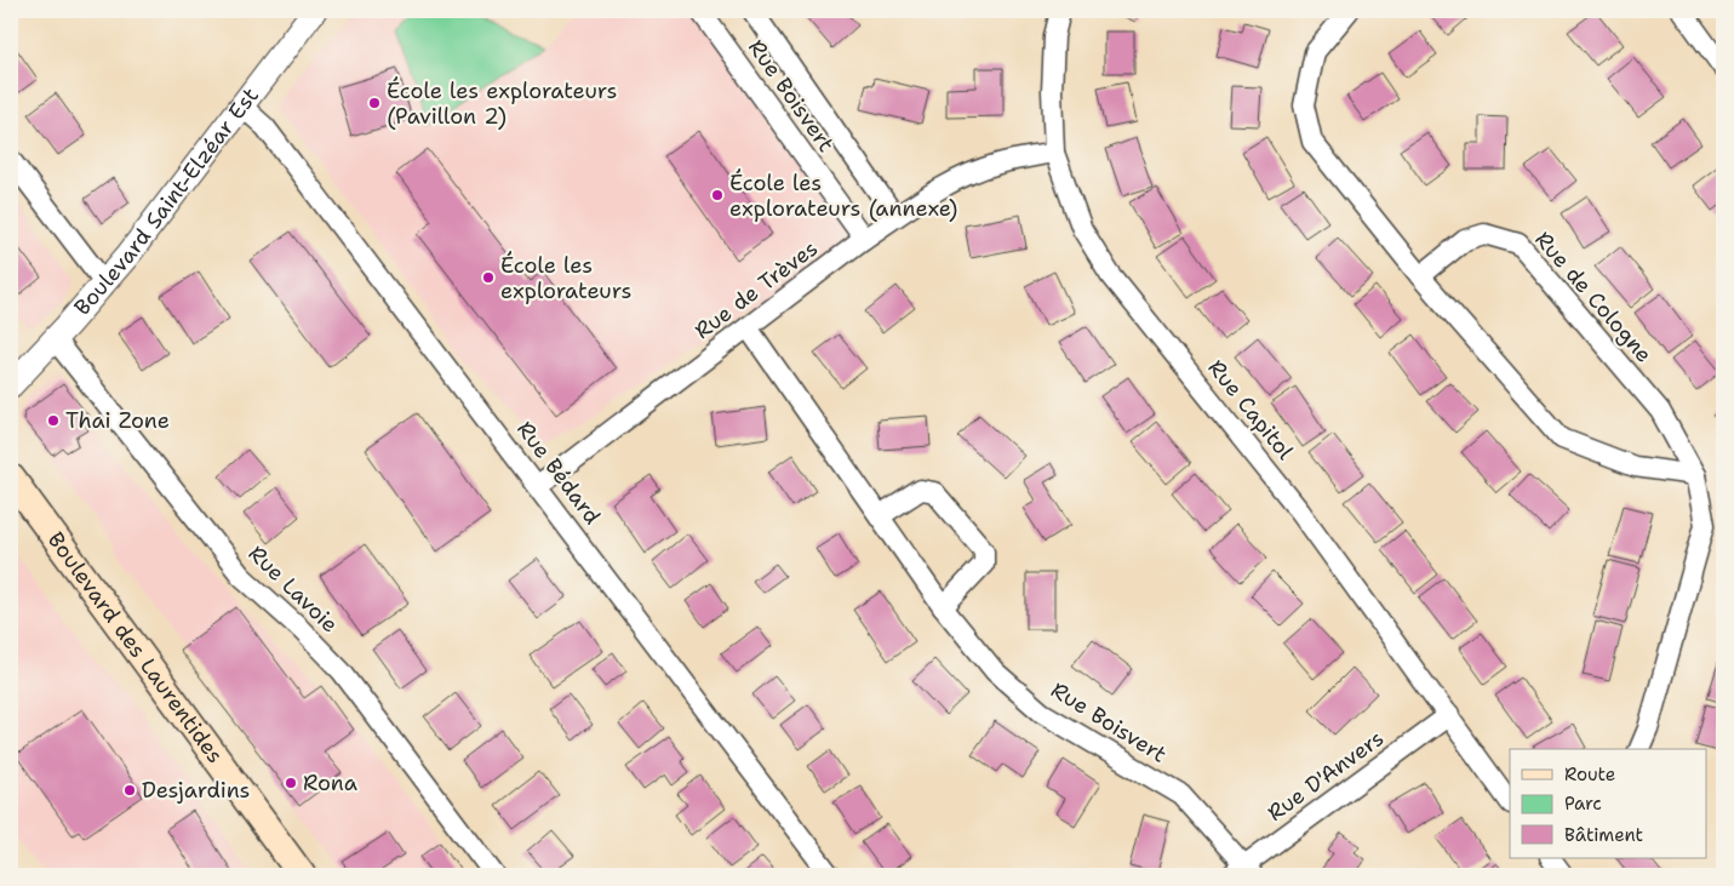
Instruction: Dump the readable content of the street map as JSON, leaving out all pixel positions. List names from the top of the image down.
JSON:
{
  "streets": {
    "main road": ["Boulevard des Laurentides"],
    "street": [
      "Rue Boisvert",
      "Boulevard Saint-Elzéar Est",
      "Rue de Trèves",
      "Rue de Cologne",
      "Rue Capitol",
      "Rue Bédard",
      "Rue Lavoie",
      "Rue D'Anvers"
    ]
  },
  "crossings": [
    ["Rue Boisvert", "Rue de Trèves"],
    ["Rue Boisvert", "Rue D'Anvers"],
    ["Boulevard Saint-Elzéar Est", "Rue Bédard"],
    ["Boulevard Saint-Elzéar Est", "Rue Lavoie"],
    ["Rue de Trèves", "Rue Capitol"],
    ["Rue de Trèves", "Rue Bédard"],
    ["Rue Capitol", "Rue D'Anvers"]
  ],
  "places": [
    "École les explorateurs (Pavillon 2)",
    "École les explorateurs (annexe)",
    "École les explorateurs",
    "Thai Zone",
    "Rona",
    "Desjardins"
  ],
  "legend": ["Route", "Parc", "Bâtiment"]
}
